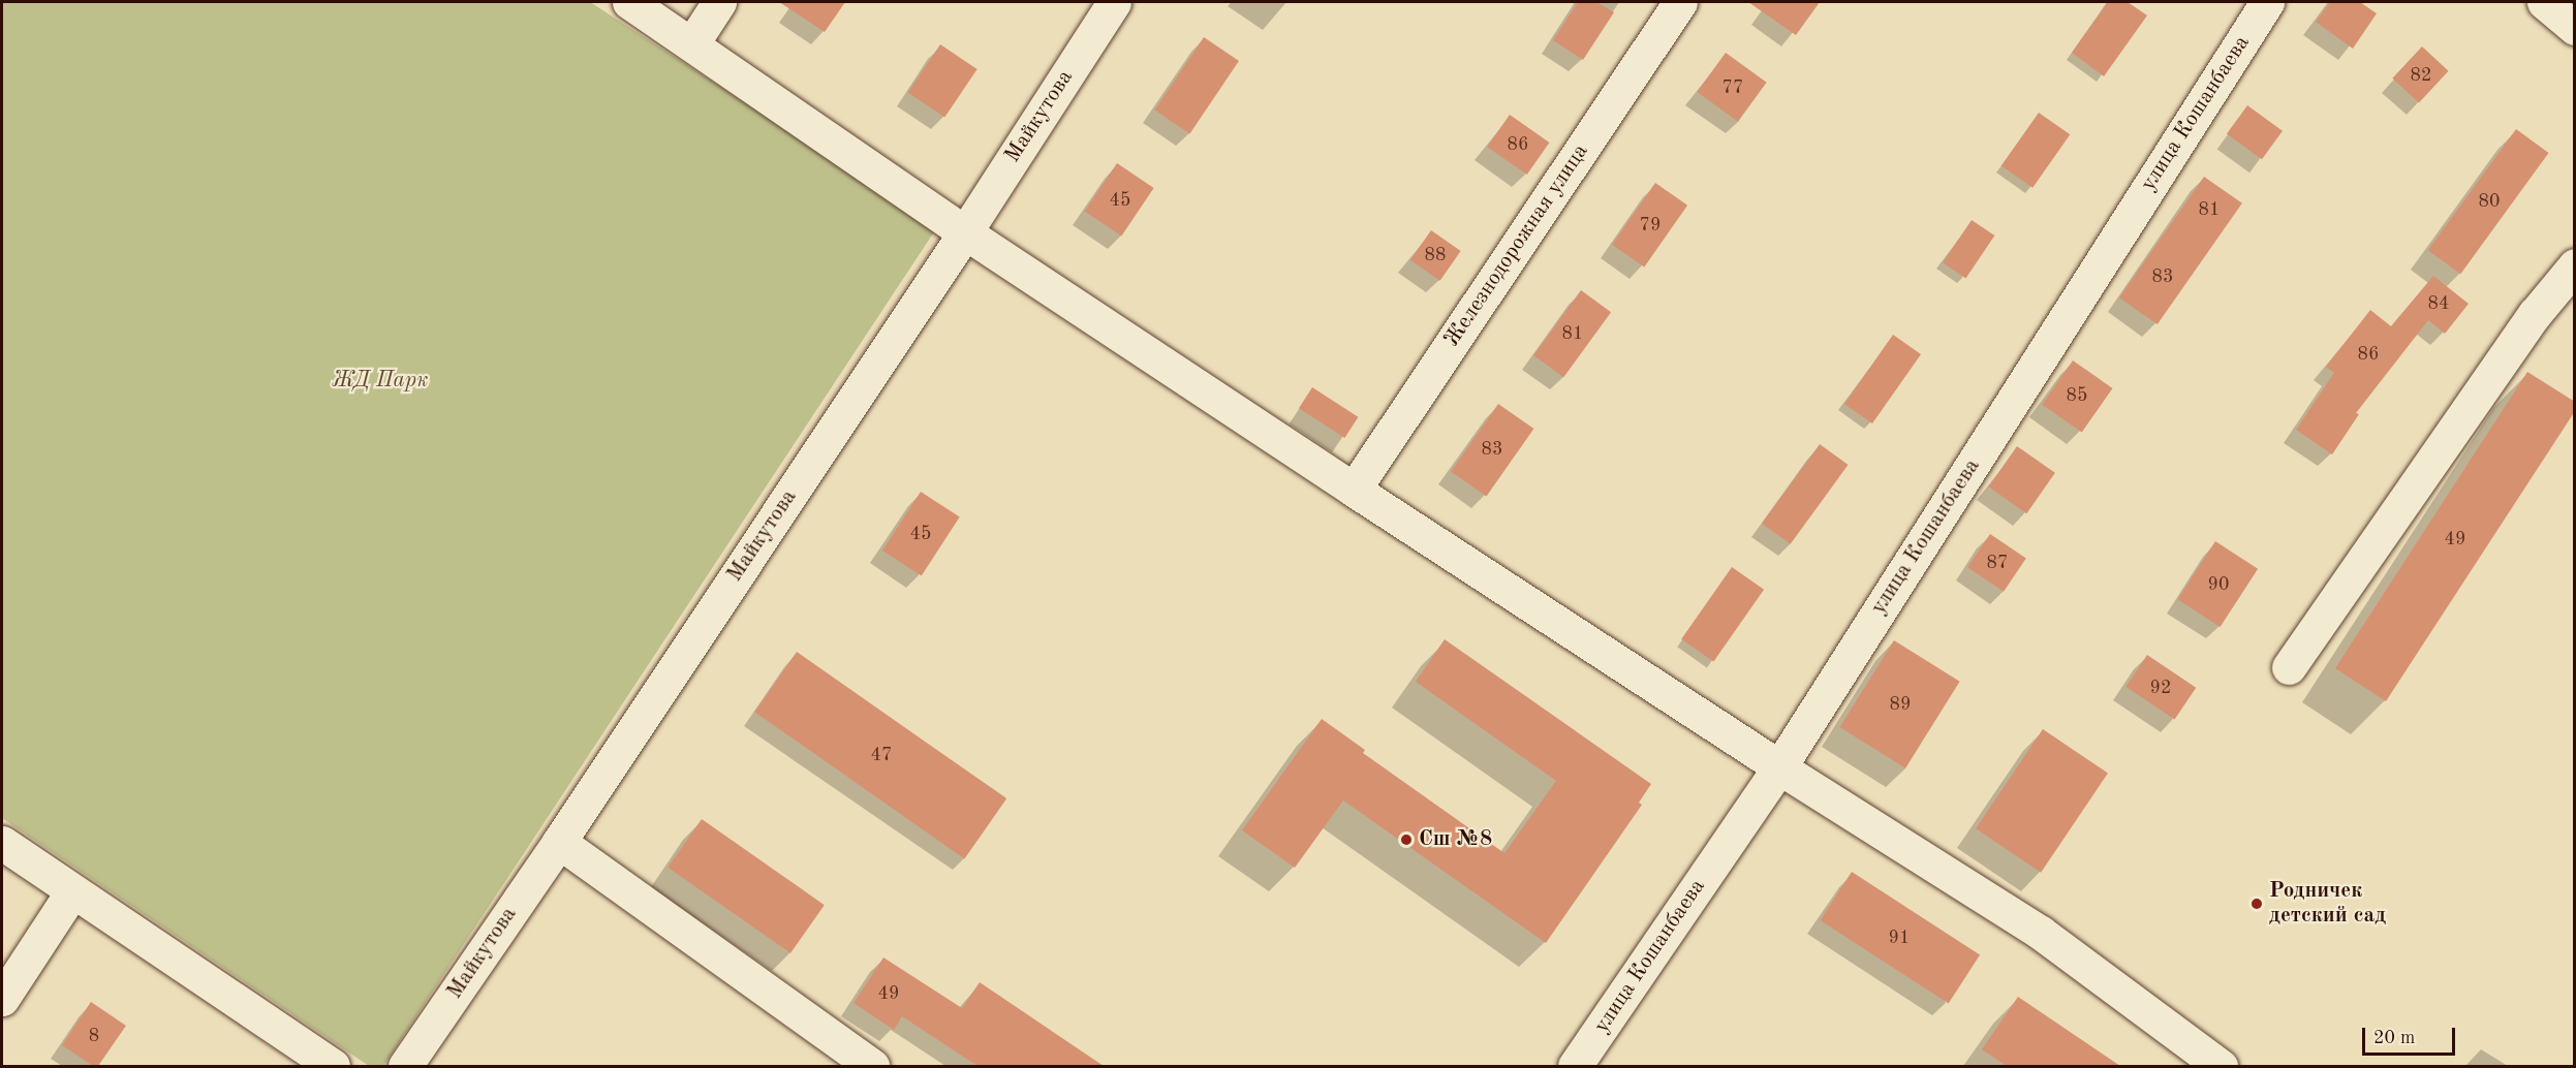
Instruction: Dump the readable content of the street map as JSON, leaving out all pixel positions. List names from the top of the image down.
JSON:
{
  "streets": {
    "street": ["улица Кошанбаева", "Майкутова", "Железнодорожная улица"]
  },
  "parks": ["ЖД Парк"],
  "places": ["Сш №8", "Родничек детский сад"],
  "house_numbers": [
    "82",
    "77",
    "86",
    "45",
    "80",
    "81",
    "79",
    "88",
    "83",
    "84",
    "81",
    "86",
    "85",
    "83",
    "45",
    "49",
    "87",
    "90",
    "92",
    "89",
    "47",
    "91",
    "49",
    "8"
  ],
  "scale_bar": "20 m"
}
